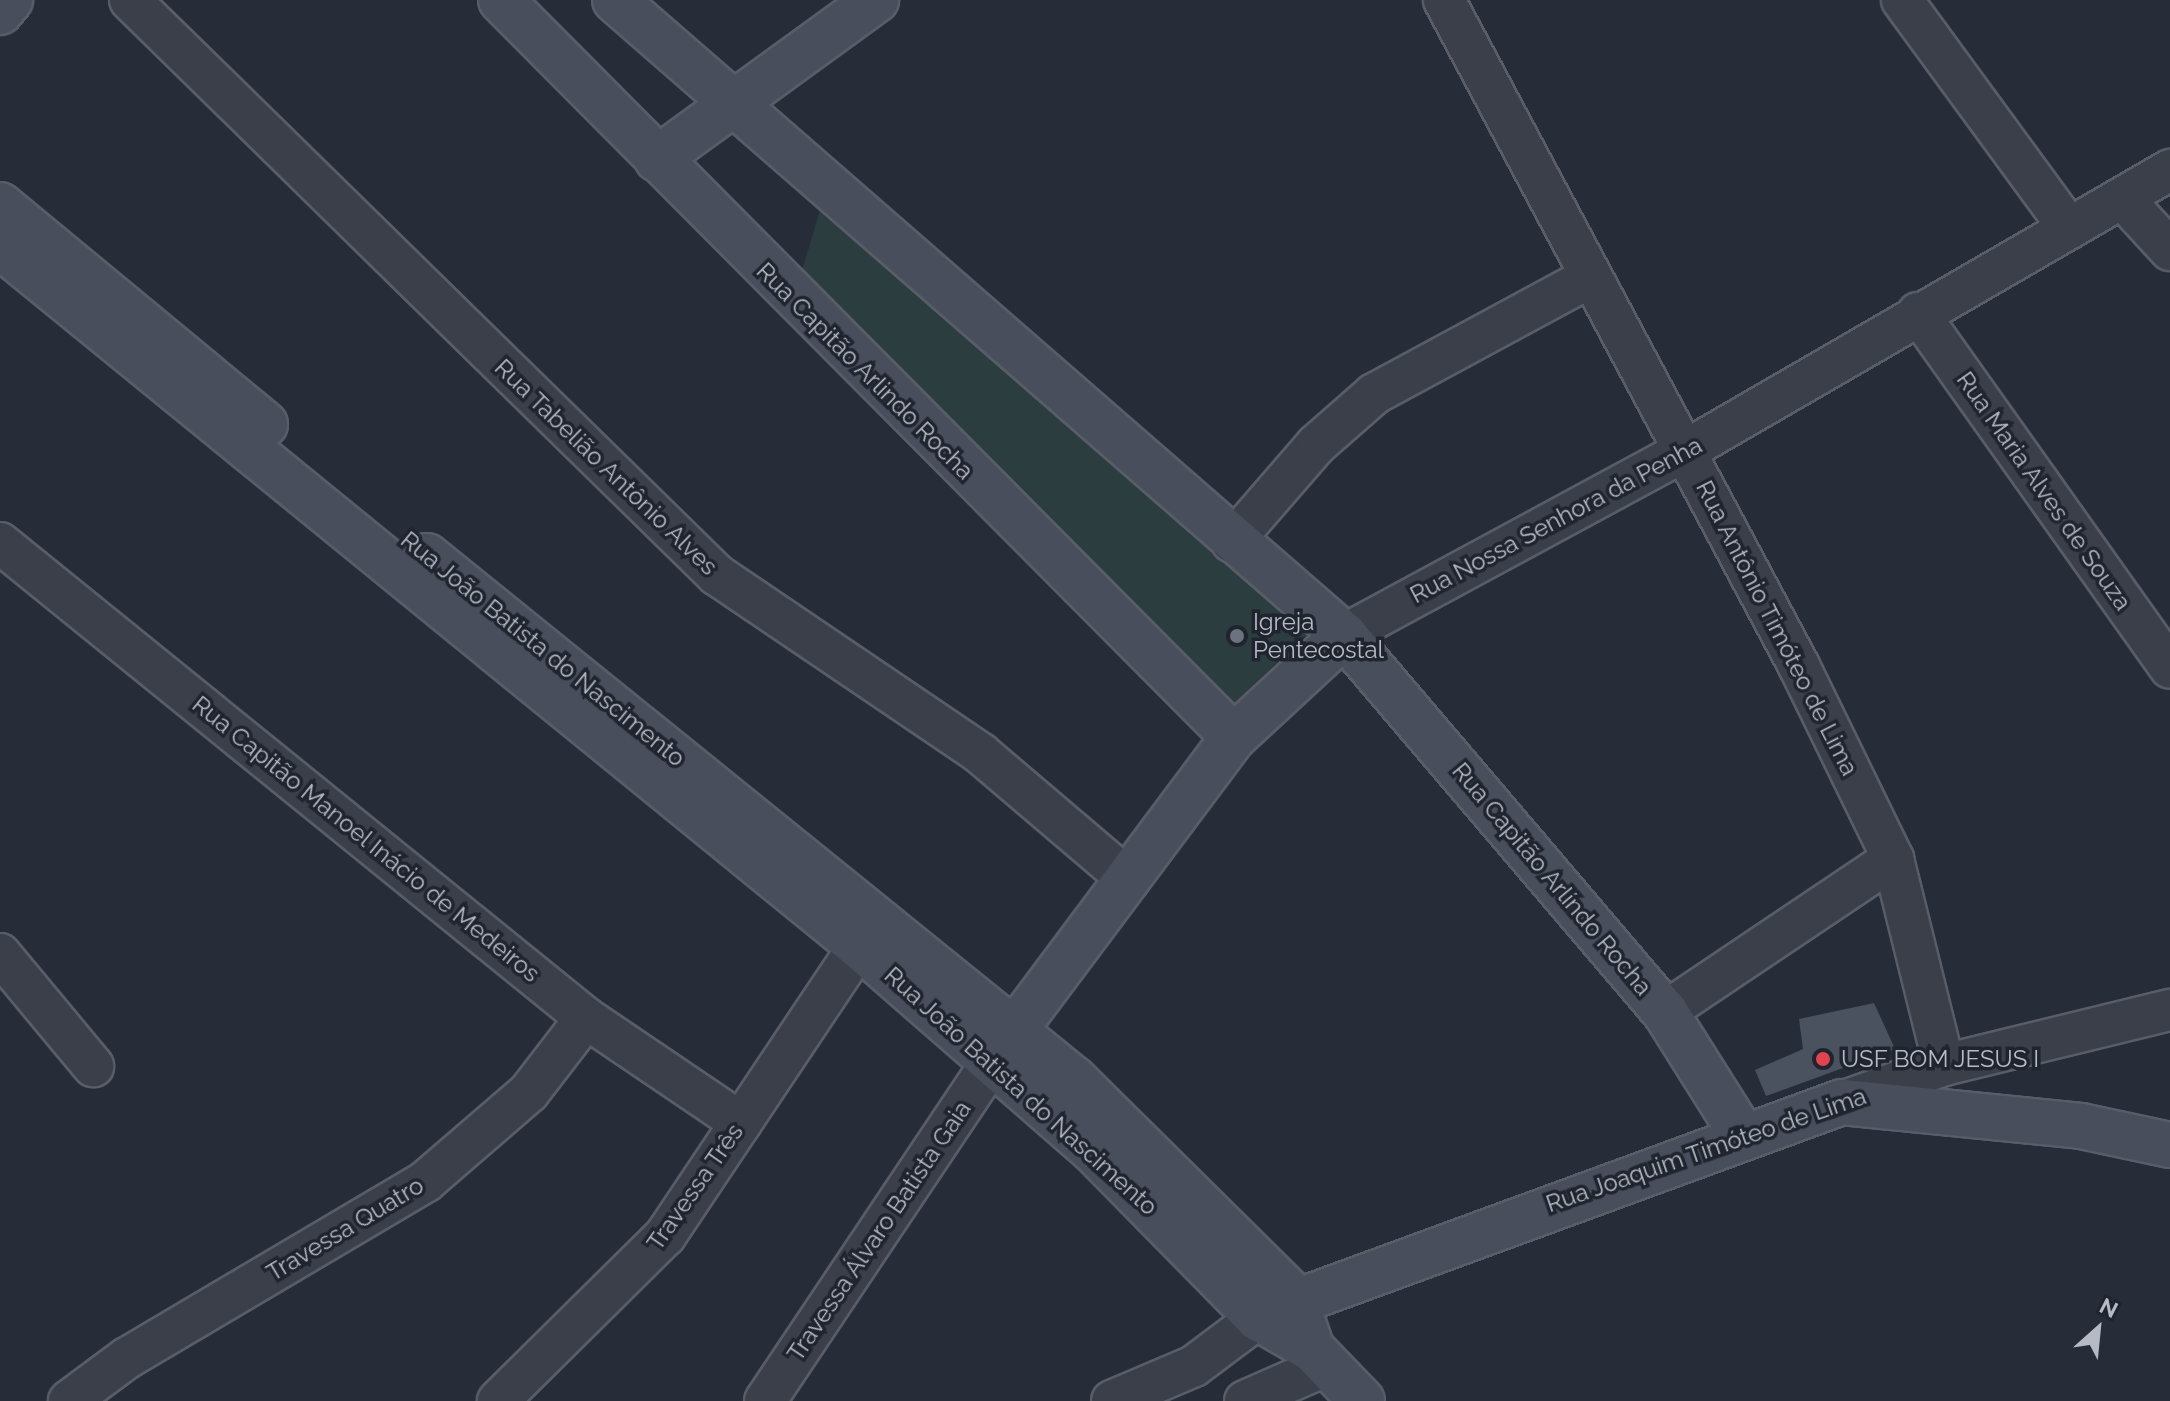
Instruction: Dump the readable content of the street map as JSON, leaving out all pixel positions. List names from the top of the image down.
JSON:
{
  "streets": {
    "main road": [
      "Rua Capitão Arlindo Rocha",
      "Rua Nossa Senhora da Penha",
      "Rua João Batista do Nascimento",
      "Rua Capitão Arlíndo Rocha",
      "Rua Joaquim Timóteo de Lima"
    ],
    "street": [
      "Rua Tabelião Antônio Alves",
      "Rua Maria Alves de Souza",
      "Rua Antônio Timóteo de Lima",
      "Rua Capitão Manoel Inácio de Medeiros",
      "Travessa Três",
      "Travessa Quatro",
      "Travessa Álvaro Batista Gaia"
    ]
  },
  "crossings": [
    ["Rua Capitão Arlindo Rocha", "Rua Nossa Senhora da Penha"],
    ["Rua Tabelião Antônio Alves", "Rua Nossa Senhora da Penha"],
    ["Rua Maria Alves de Souza", "Rua Nossa Senhora da Penha"],
    ["Rua Nossa Senhora da Penha", "Rua Antônio Timóteo de Lima"],
    ["Rua Nossa Senhora da Penha", "Rua João Batista do Nascimento"],
    ["Rua Nossa Senhora da Penha", "Rua Capitão Arlíndo Rocha"],
    ["Rua Nossa Senhora da Penha", "Travessa Álvaro Batista Gaia"],
    ["Rua Antônio Timóteo de Lima", "Rua Joaquim Timóteo de Lima"],
    ["Rua João Batista do Nascimento", "Rua Joaquim Timóteo de Lima"],
    ["Rua João Batista do Nascimento", "Travessa Três"],
    ["Rua João Batista do Nascimento", "Travessa Álvaro Batista Gaia"],
    ["Rua Capitão Manoel Inácio de Medeiros", "Travessa Três"],
    ["Rua Capitão Manoel Inácio de Medeiros", "Travessa Quatro"],
    ["Rua Capitão Arlíndo Rocha", "Rua Joaquim Timóteo de Lima"]
  ],
  "places": ["Igreja Pentecostal", "USF BOM JESUS I"],
  "north": "top right"
}
